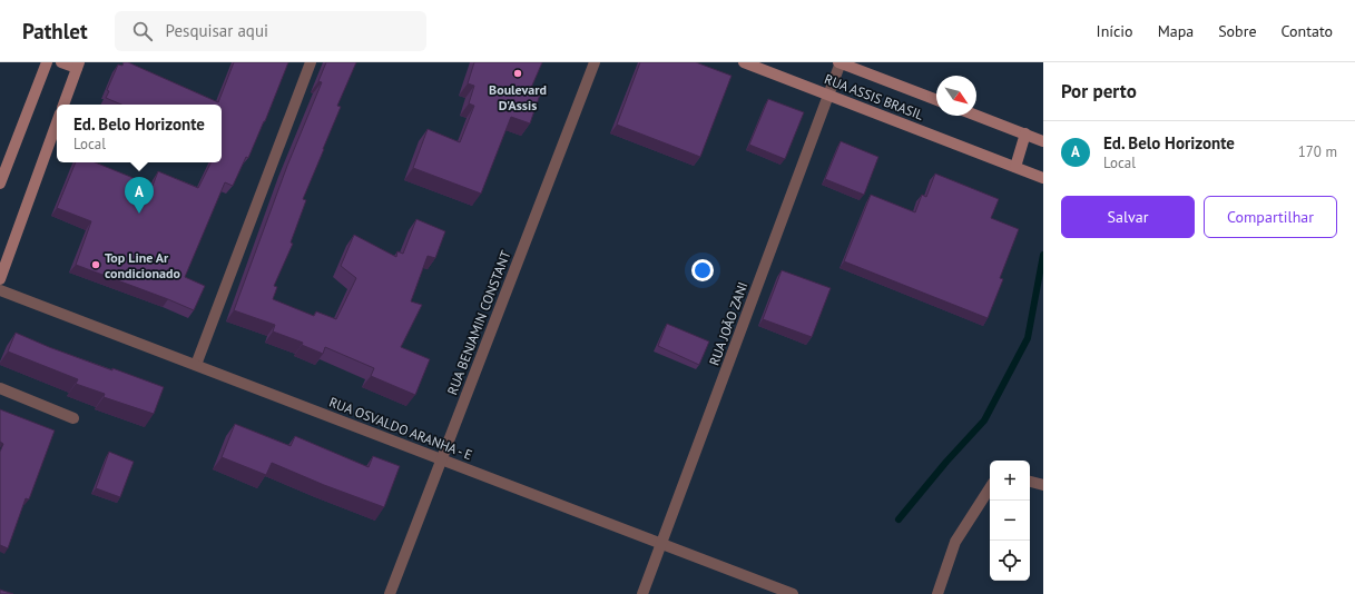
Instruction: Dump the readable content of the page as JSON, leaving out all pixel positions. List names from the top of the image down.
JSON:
{
  "streets": {
    "street": [
      "RUA ASSIS BRASIL",
      "RUA BENJAMIN CONSTANT",
      "RUA JOÃO ZANI",
      "RUA OSVALDO ARANHA - E"
    ]
  },
  "crossings": [
    ["RUA ASSIS BRASIL", "RUA JOÃO ZANI"],
    ["RUA BENJAMIN CONSTANT", "RUA OSVALDO ARANHA - E"],
    ["RUA JOÃO ZANI", "RUA OSVALDO ARANHA - E"]
  ],
  "places": ["Boulevard D'Assis", "Top Line Ar condicionado"],
  "north": "bottom right",
  "page": {
    "header": "Pathlet",
    "search": "Pesquisar aqui",
    "nav": [
      "Início",
      "Mapa",
      "Sobre",
      "Contato"
    ],
    "heading": "Por perto",
    "popup": ["Ed. Belo Horizonte", "Local"],
    "list": [
      {
        "mark": "A",
        "name": "Ed. Belo Horizonte",
        "note": "Local",
        "value": "170 m"
      }
    ],
    "pins": "A",
    "buttons": ["Salvar", "Compartilhar"],
    "map_buttons": ["+", "−"]
  }
}
